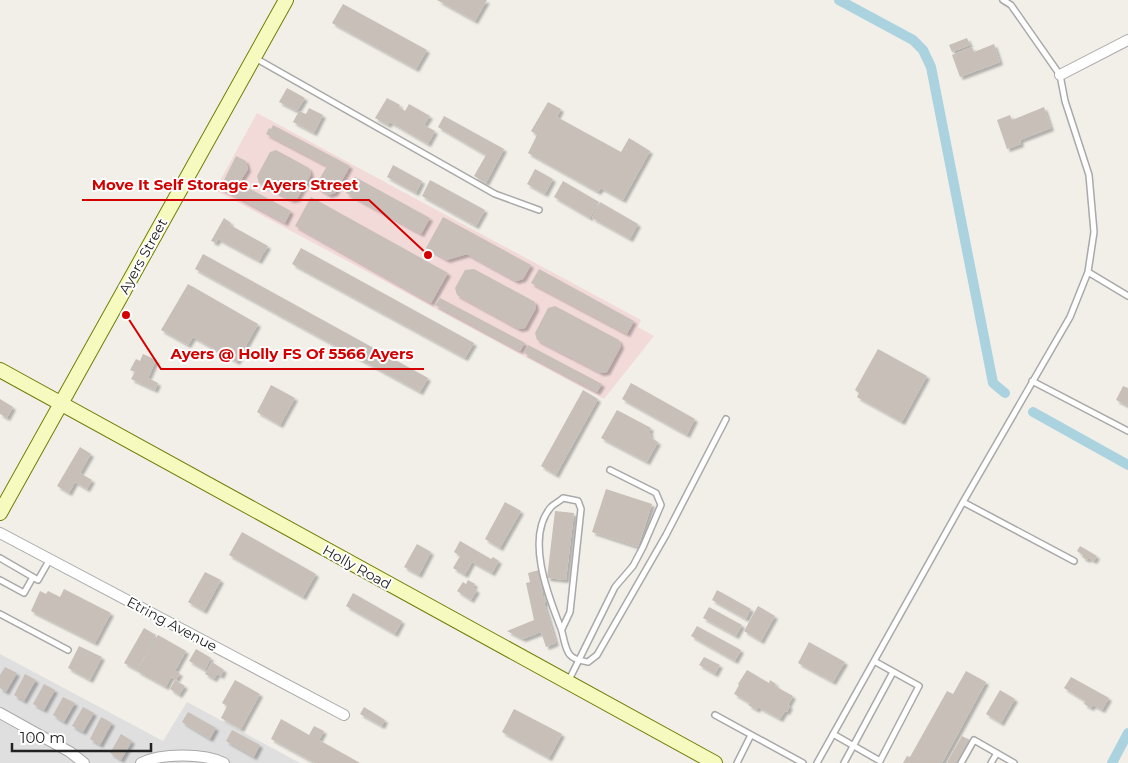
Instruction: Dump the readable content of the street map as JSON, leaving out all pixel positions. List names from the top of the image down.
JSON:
{
  "streets": {
    "main road": ["Ayers Street", "Holly Road"],
    "street": ["Etring Avenue"]
  },
  "crossings": [
    ["Ayers Street", "Holly Road"]
  ],
  "places": ["Move It Self Storage - Ayers Street", "Ayers @ Holly FS Of 5566 Ayers"],
  "scale_bar": "100 m"
}
